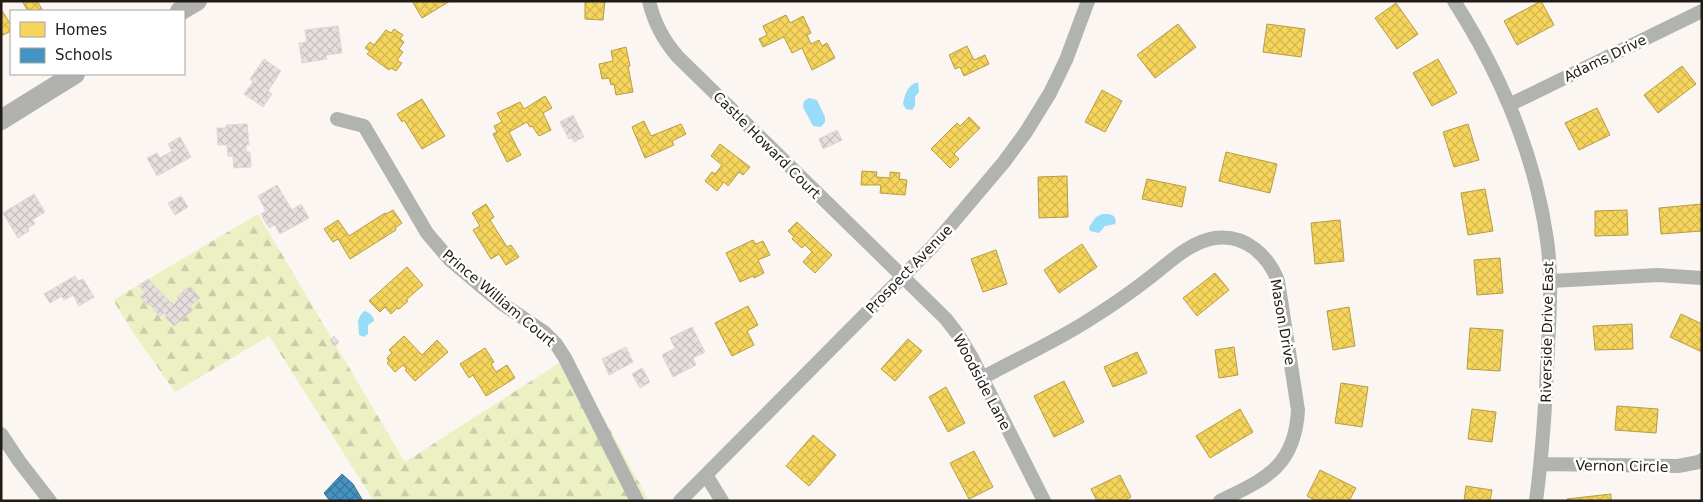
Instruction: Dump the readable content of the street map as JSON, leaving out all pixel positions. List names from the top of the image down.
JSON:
{
  "streets": {
    "street": [
      "Adams Drive",
      "Castle Howard Court",
      "Prospect Avenue",
      "Prince William Court",
      "Mason Drive",
      "Riverside Drive East",
      "Woodside Lane",
      "Vernon Circle"
    ]
  },
  "crossings": [
    ["Adams Drive", "Riverside Drive East"],
    ["Castle Howard Court", "Prospect Avenue"],
    ["Castle Howard Court", "Woodside Lane"],
    ["Prospect Avenue", "Woodside Lane"],
    ["Mason Drive", "Woodside Lane"],
    ["Riverside Drive East", "Vernon Circle"]
  ],
  "legend": ["Homes", "Schools"]
}
